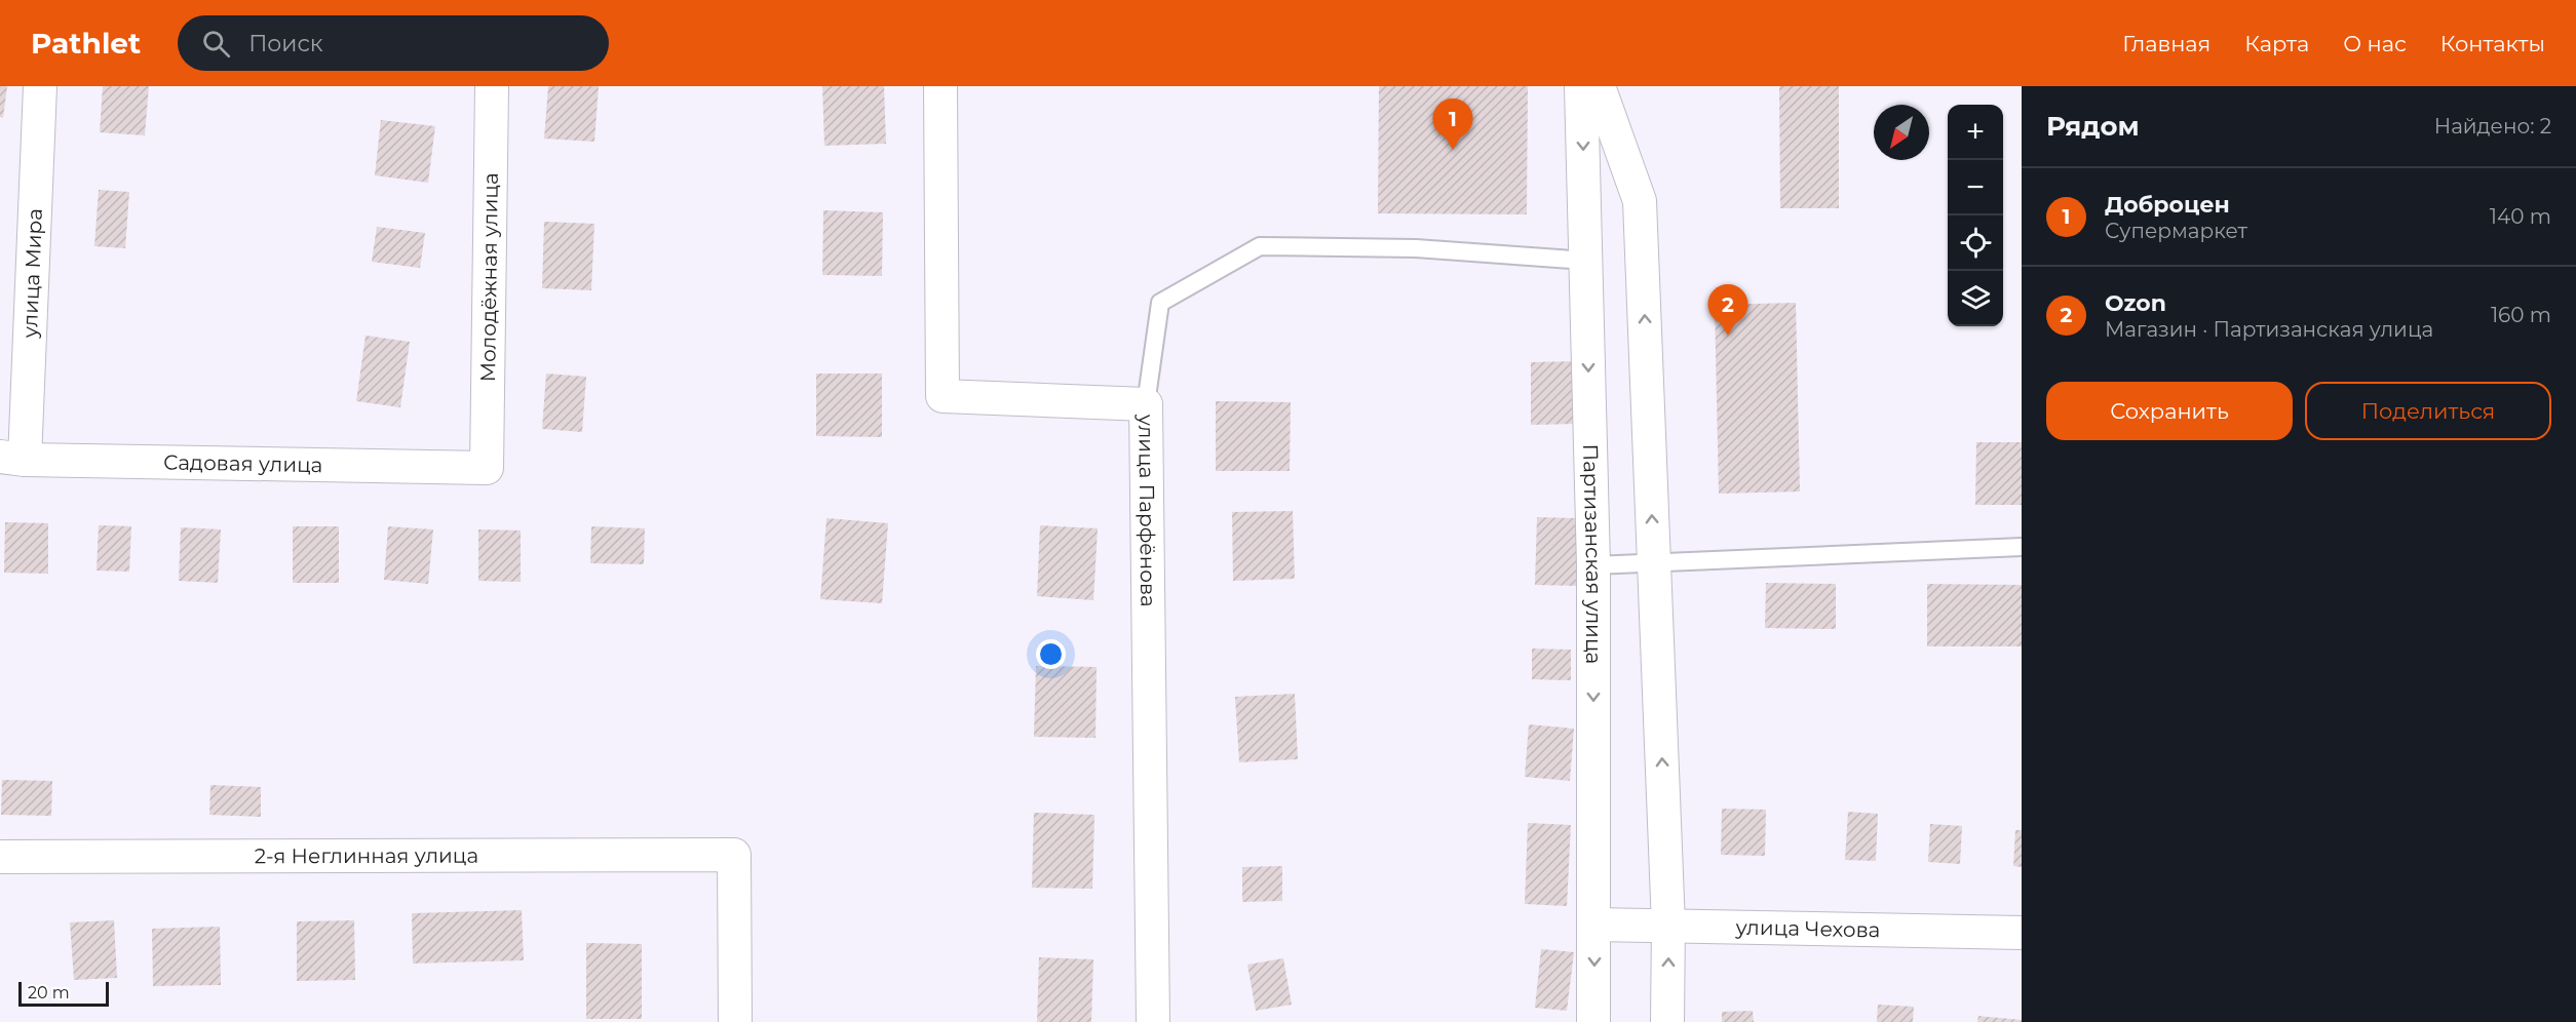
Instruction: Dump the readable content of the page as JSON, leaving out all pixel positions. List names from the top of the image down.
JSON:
{
  "streets": {
    "street": [
      "улица Мира",
      "Молодёжная улица",
      "Садовая улица",
      "улица Парфёнова",
      "Партизанская улица",
      "2-я Неглинная улица",
      "улица Чехова"
    ]
  },
  "crossings": [
    ["улица Мира", "Садовая улица"],
    ["Молодёжная улица", "Садовая улица"],
    ["Партизанская улица", "улица Чехова"]
  ],
  "scale_bar": "20 m",
  "north": "bottom left",
  "page": {
    "header": "Pathlet",
    "search": "Поиск",
    "nav": [
      "Главная",
      "Карта",
      "О нас",
      "Контакты"
    ],
    "heading": ["Рядом", "Найдено: 2"],
    "pins": ["1", "2"],
    "map_buttons": ["+", "−"],
    "list": [
      {
        "mark": "1",
        "name": "Доброцен",
        "note": "Супермаркет",
        "value": "140 m"
      },
      {
        "mark": "2",
        "name": "Ozon",
        "note": "Магазин · Партизанская улица",
        "value": "160 m"
      }
    ],
    "buttons": ["Сохранить", "Поделиться"],
    "scale": "20 m"
  }
}
